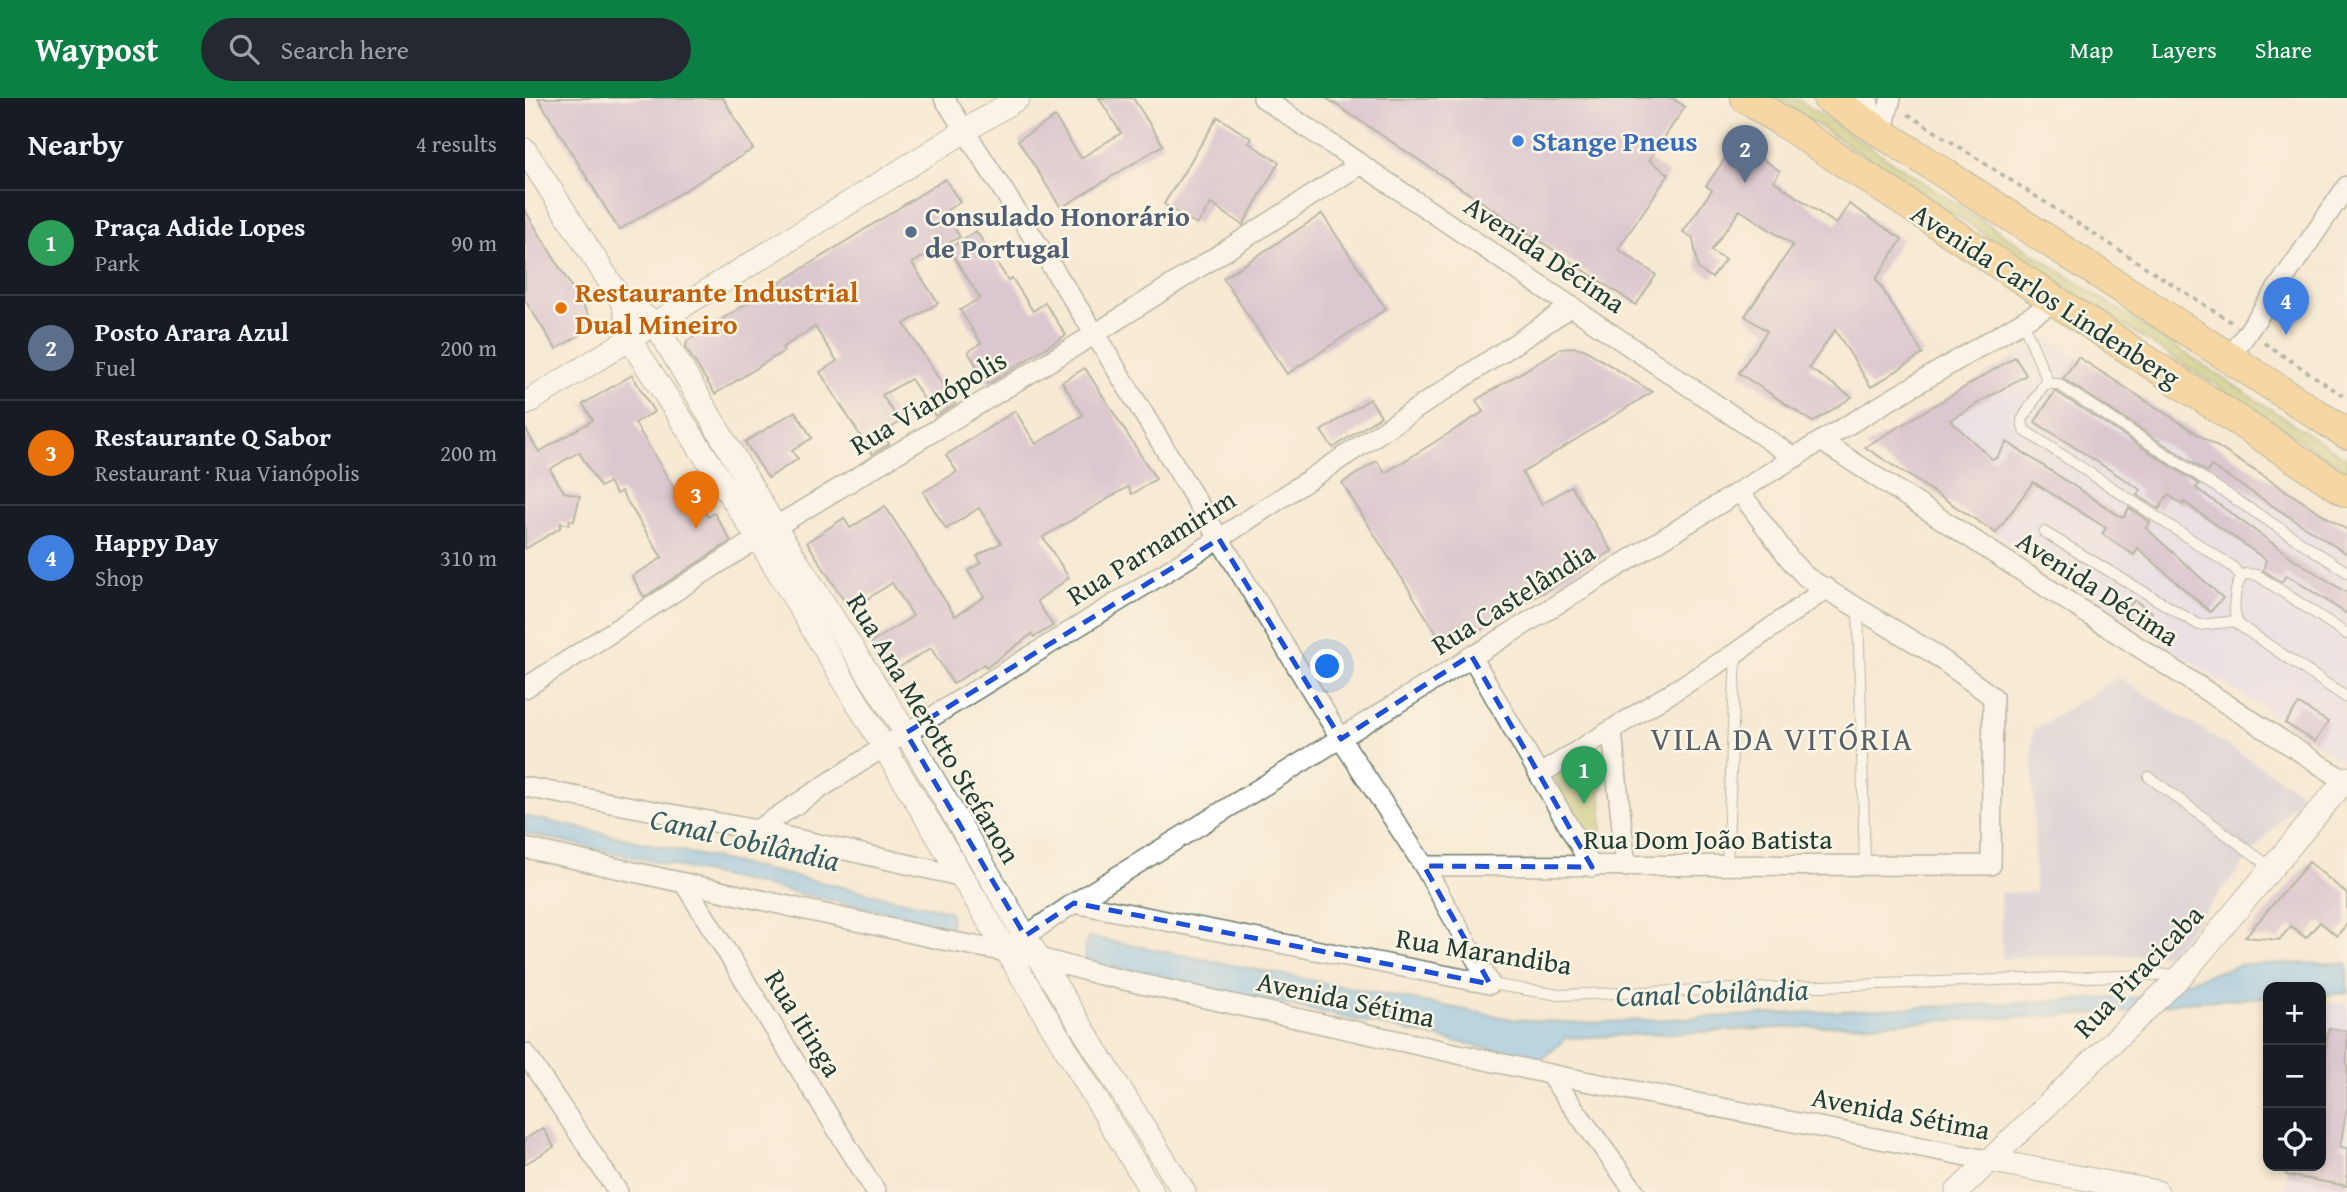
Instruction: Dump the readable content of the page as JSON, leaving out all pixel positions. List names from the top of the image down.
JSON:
{
  "streets": {
    "main road": ["Avenida Carlos Lindenberg"],
    "street": [
      "Avenida Décima",
      "Rua Vianópolis",
      "Rua Parnamirim",
      "Rua Castelândia",
      "Rua Ana Merotto Stefanon",
      "Rua Dom João Batista",
      "Rua Marandiba",
      "Rua Piracicaba",
      "Avenida Sétima",
      "Rua Itinga"
    ]
  },
  "crossings": [
    ["Avenida Décima", "Rua Vianópolis"],
    ["Avenida Décima", "Rua Parnamirim"],
    ["Avenida Décima", "Rua Castelândia"],
    ["Avenida Décima", "Rua Piracicaba"],
    ["Avenida Carlos Lindenberg", "Rua Castelândia"],
    ["Rua Vianópolis", "Rua Ana Merotto Stefanon"],
    ["Rua Parnamirim", "Rua Ana Merotto Stefanon"],
    ["Rua Castelândia", "Rua Ana Merotto Stefanon"],
    ["Rua Castelândia", "Rua Marandiba"],
    ["Rua Castelândia", "Avenida Sétima"],
    ["Rua Ana Merotto Stefanon", "Avenida Sétima"],
    ["Rua Marandiba", "Rua Piracicaba"],
    ["Rua Piracicaba", "Avenida Sétima"],
    ["Avenida Sétima", "Rua Itinga"]
  ],
  "districts": ["VILA DA VITÓRIA"],
  "water": ["Canal Cobilândia"],
  "places": ["Stange Pneus", "Consulado Honorário de Portugal", "Restaurante Industrial Dual Mineiro"],
  "page": {
    "header": "Waypost",
    "search": "Search here",
    "nav": ["Map", "Layers", "Share"],
    "heading": ["Nearby", "4 results"],
    "pins": [
      "2",
      "4",
      "3",
      "1"
    ],
    "list": [
      {
        "mark": "1",
        "name": "Praça Adide Lopes",
        "note": "Park",
        "value": "90 m"
      },
      {
        "mark": "2",
        "name": "Posto Arara Azul",
        "note": "Fuel",
        "value": "200 m"
      },
      {
        "mark": "3",
        "name": "Restaurante Q Sabor",
        "note": "Restaurant · Rua Vianópolis",
        "value": "200 m"
      },
      {
        "mark": "4",
        "name": "Happy Day",
        "note": "Shop",
        "value": "310 m"
      }
    ],
    "map_buttons": ["+", "−"]
  }
}
